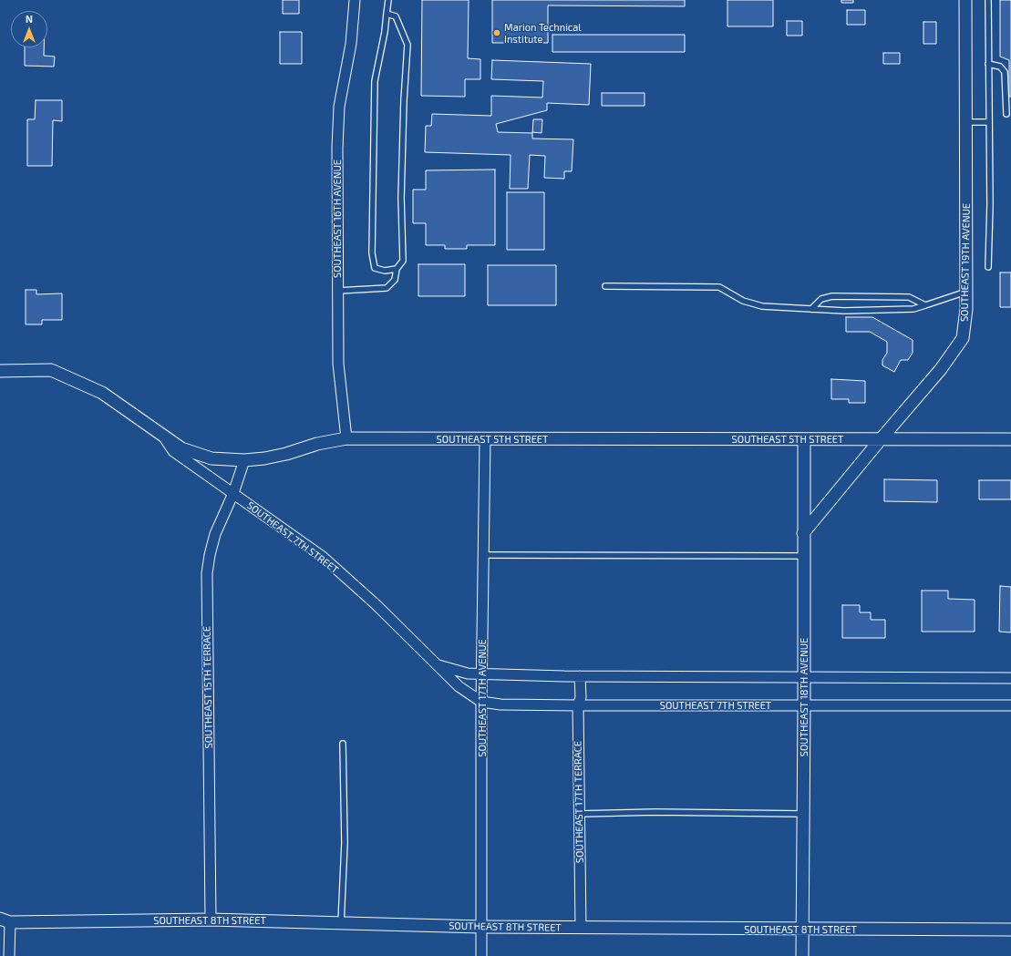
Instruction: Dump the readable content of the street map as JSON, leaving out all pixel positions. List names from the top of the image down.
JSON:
{
  "streets": {
    "street": [
      "SOUTHEAST 16TH AVENUE",
      "SOUTHEAST 19TH AVENUE",
      "SOUTHEAST 5TH STREET",
      "SOUTHEAST 7TH STREET",
      "SOUTHEAST 15TH TERRACE",
      "SOUTHEAST 18TH AVENUE",
      "SOUTHEAST 17TH AVENUE",
      "SOUTHEAST 17TH TERRACE",
      "SOUTHEAST 8TH STREET"
    ]
  },
  "crossings": [
    ["SOUTHEAST 16TH AVENUE", "SOUTHEAST 5TH STREET"],
    ["SOUTHEAST 19TH AVENUE", "SOUTHEAST 5TH STREET"],
    ["SOUTHEAST 19TH AVENUE", "SOUTHEAST 18TH AVENUE"],
    ["SOUTHEAST 5TH STREET", "SOUTHEAST 7TH STREET"],
    ["SOUTHEAST 5TH STREET", "SOUTHEAST 15TH TERRACE"],
    ["SOUTHEAST 5TH STREET", "SOUTHEAST 18TH AVENUE"],
    ["SOUTHEAST 5TH STREET", "SOUTHEAST 17TH AVENUE"],
    ["SOUTHEAST 7TH STREET", "SOUTHEAST 15TH TERRACE"],
    ["SOUTHEAST 7TH STREET", "SOUTHEAST 18TH AVENUE"],
    ["SOUTHEAST 7TH STREET", "SOUTHEAST 17TH AVENUE"],
    ["SOUTHEAST 7TH STREET", "SOUTHEAST 17TH TERRACE"],
    ["SOUTHEAST 15TH TERRACE", "SOUTHEAST 8TH STREET"],
    ["SOUTHEAST 18TH AVENUE", "SOUTHEAST 8TH STREET"],
    ["SOUTHEAST 17TH AVENUE", "SOUTHEAST 8TH STREET"],
    ["SOUTHEAST 17TH TERRACE", "SOUTHEAST 8TH STREET"]
  ],
  "places": ["Marion Technical Institute"],
  "north": "top"
}
